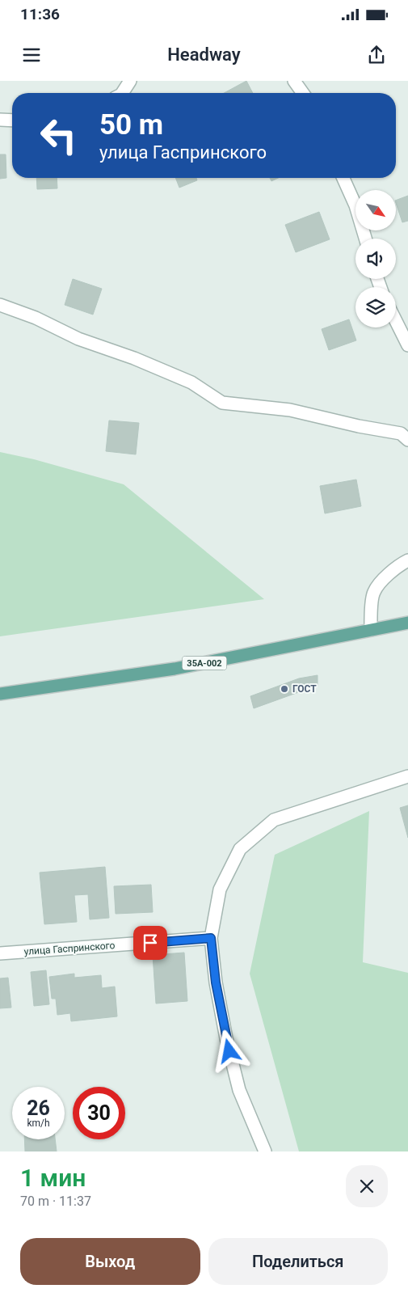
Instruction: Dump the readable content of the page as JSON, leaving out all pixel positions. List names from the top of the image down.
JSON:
{
  "streets": {
    "main road": ["35А-002"],
    "street": ["улица Гаспринского"]
  },
  "places": ["ГОСТ"],
  "north": "bottom right",
  "page": {
    "status": "11:36",
    "header": "Headway",
    "turn": ["50 m", "улица Гаспринского"],
    "speed": "26 km/h",
    "limit": "30",
    "heading": ["1 мин", "70 m · 11:37"],
    "buttons": ["Выход", "Поделиться"]
  }
}
